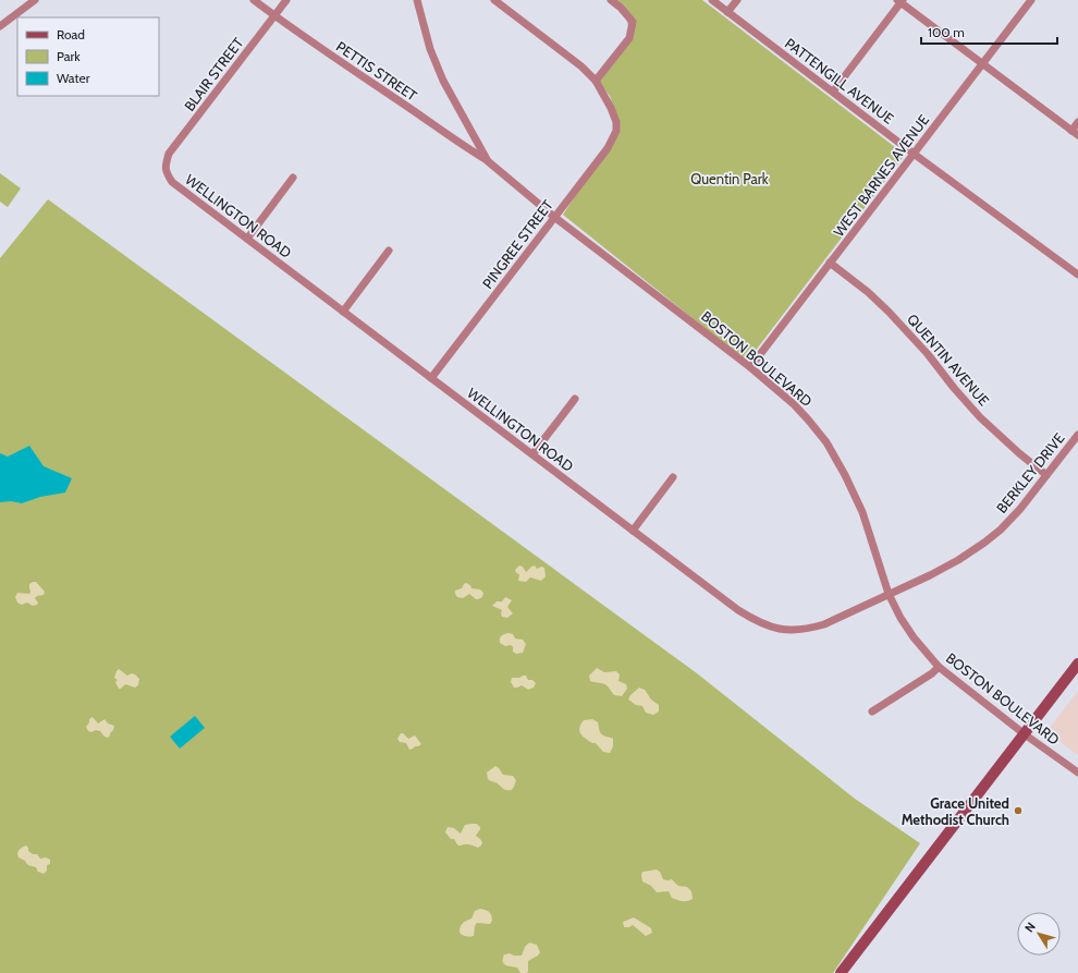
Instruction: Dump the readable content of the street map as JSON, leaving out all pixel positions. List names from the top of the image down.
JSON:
{
  "streets": {
    "street": [
      "PETTIS STREET",
      "BLAIR STREET",
      "PATTENGILL AVENUE",
      "WEST BARNES AVENUE",
      "WELLINGTON ROAD",
      "PINGREE STREET",
      "BOSTON BOULEVARD",
      "QUENTIN AVENUE",
      "BERKLEY DRIVE"
    ]
  },
  "crossings": [
    ["PETTIS STREET", "BLAIR STREET"],
    ["PETTIS STREET", "BOSTON BOULEVARD"],
    ["BLAIR STREET", "WELLINGTON ROAD"],
    ["PATTENGILL AVENUE", "WEST BARNES AVENUE"],
    ["WEST BARNES AVENUE", "BOSTON BOULEVARD"],
    ["WEST BARNES AVENUE", "QUENTIN AVENUE"],
    ["WELLINGTON ROAD", "PINGREE STREET"],
    ["WELLINGTON ROAD", "BOSTON BOULEVARD"],
    ["WELLINGTON ROAD", "BERKLEY DRIVE"],
    ["PINGREE STREET", "BOSTON BOULEVARD"],
    ["BOSTON BOULEVARD", "BERKLEY DRIVE"],
    ["QUENTIN AVENUE", "BERKLEY DRIVE"]
  ],
  "parks": ["Quentin Park"],
  "places": ["Grace United Methodist Church"],
  "legend": ["Road", "Park", "Water"],
  "scale_bar": "100 m",
  "north": "top left"
}
